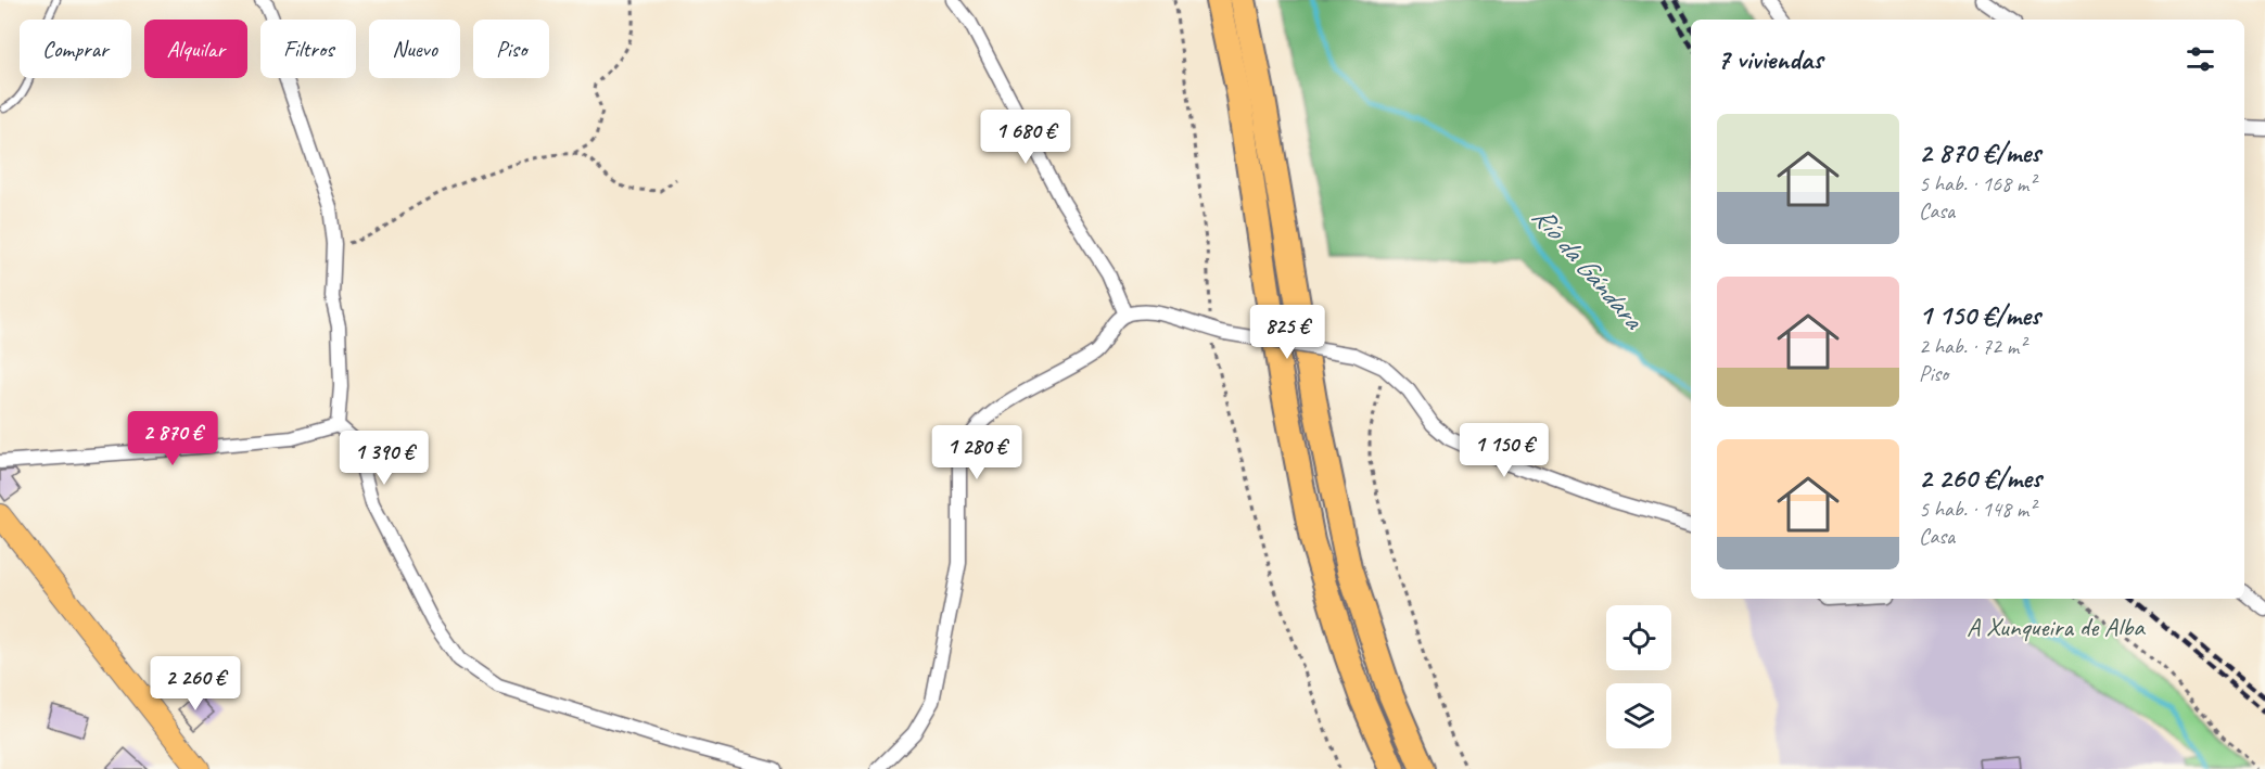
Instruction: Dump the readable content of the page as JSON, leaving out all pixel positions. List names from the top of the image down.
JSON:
{
  "water": ["Río da Gándara"],
  "parks": ["A Xunqueira de Alba"],
  "page": {
    "chip": [
      "Comprar",
      "Alquilar",
      "Filtros",
      "Nuevo",
      "Piso"
    ],
    "heading": "7 viviendas",
    "list": [
      {
        "name": "2 870 €/mes",
        "note": "5 hab. · 168 m² · Casa"
      },
      {
        "name": "1 150 €/mes",
        "note": "2 hab. · 72 m² · Piso"
      },
      {
        "name": "2 260 €/mes",
        "note": "5 hab. · 148 m² · Casa"
      }
    ],
    "price": [
      "1 680 €",
      "825 €",
      "2 870 €",
      "1 150 €",
      "1 280 €",
      "1 390 €",
      "2 260 €"
    ]
  }
}
